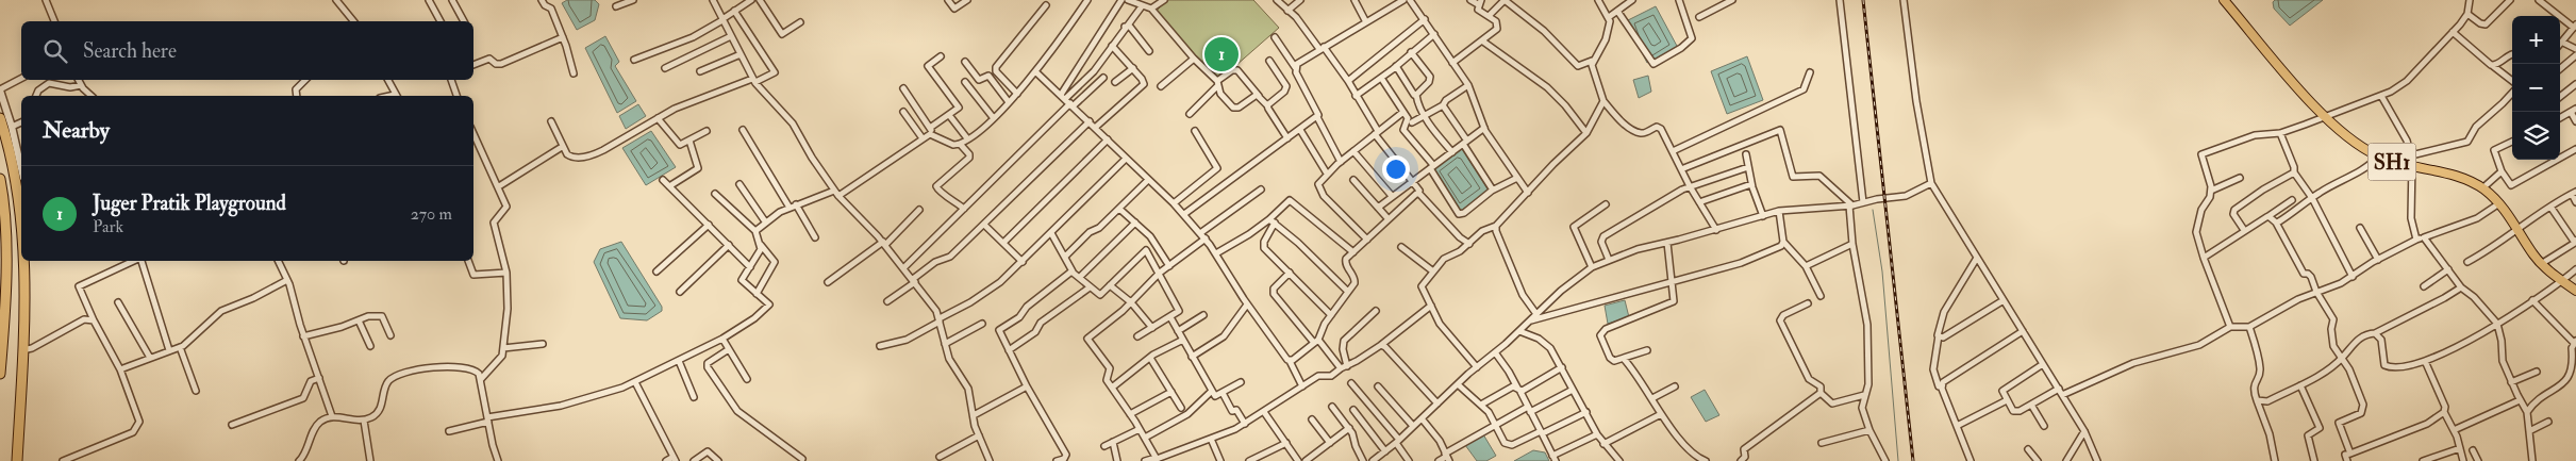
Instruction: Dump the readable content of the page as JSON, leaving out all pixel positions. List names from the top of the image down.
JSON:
{
  "streets": {
    "main road": ["SH1"]
  },
  "page": {
    "map_buttons": ["+", "−"],
    "search": "Search here",
    "pins": "1",
    "heading": "Nearby",
    "list": [
      {
        "mark": "1",
        "name": "Juger Pratik Playground",
        "note": "Park",
        "value": "270 m"
      }
    ]
  }
}
